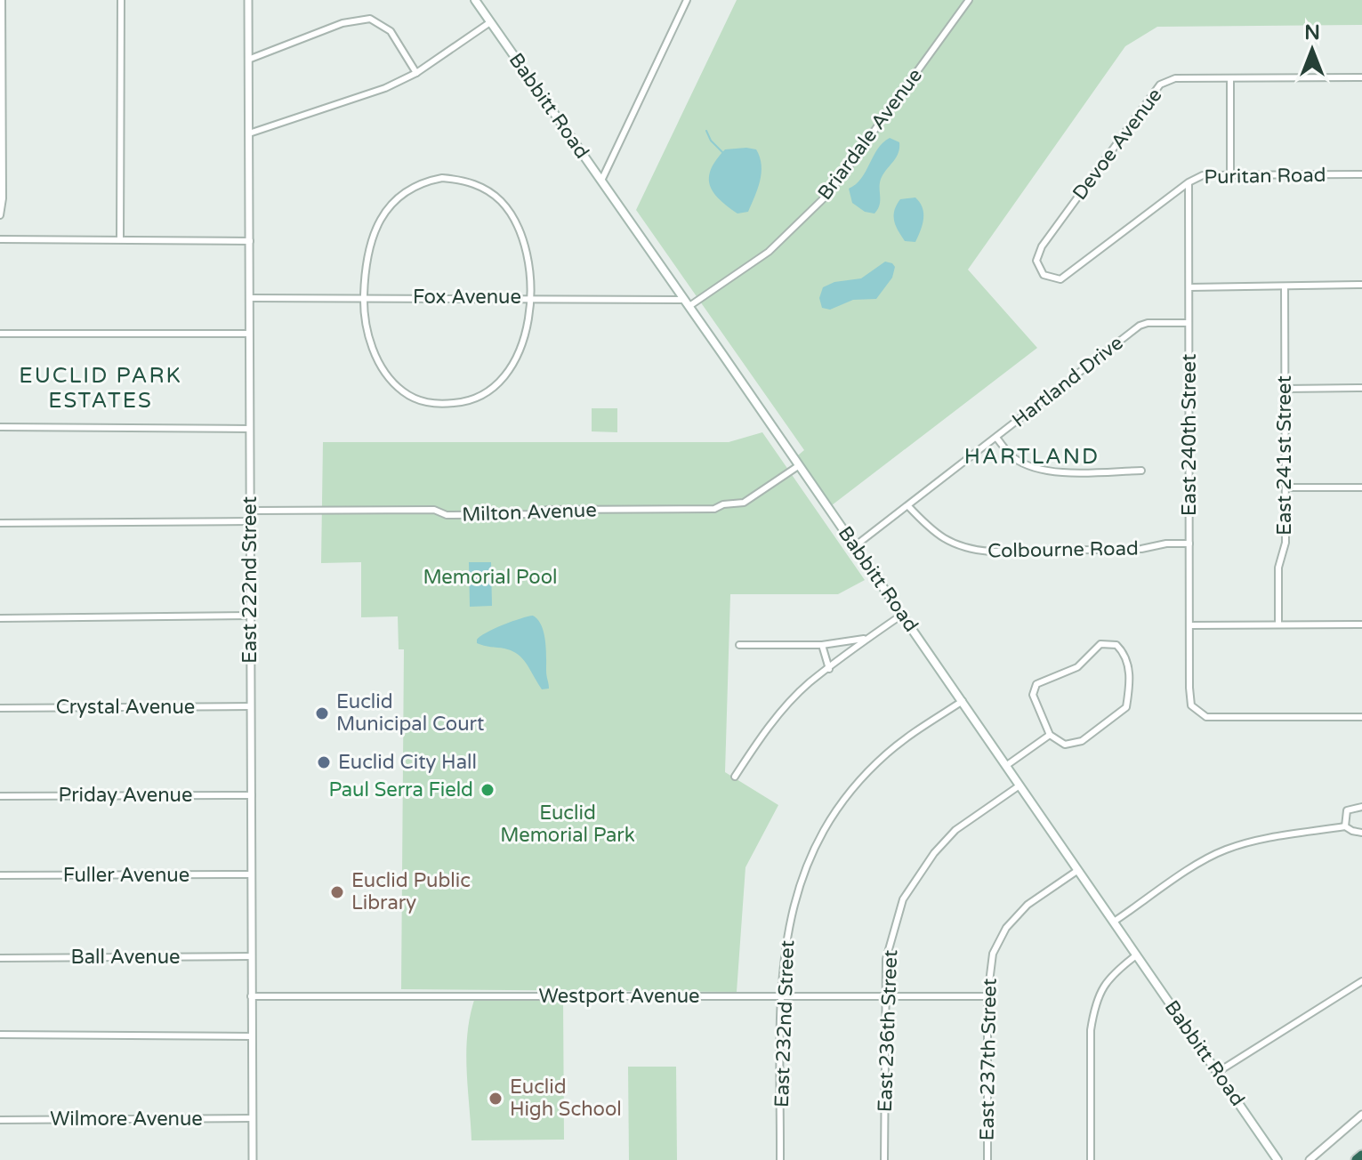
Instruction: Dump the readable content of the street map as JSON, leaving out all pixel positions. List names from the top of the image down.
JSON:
{
  "streets": {
    "main road": ["Babbitt Road"],
    "street": [
      "Briardale Avenue",
      "Devoe Avenue",
      "Puritan Road",
      "Fox Avenue",
      "Hartland Drive",
      "East 240th Street",
      "East 241st Street",
      "Milton Avenue",
      "Colbourne Road",
      "East 222nd Street",
      "Crystal Avenue",
      "Priday Avenue",
      "Fuller Avenue",
      "Ball Avenue",
      "Westport Avenue",
      "East 232nd Street",
      "East 236th Street",
      "East 237th Street",
      "Wilmore Avenue"
    ]
  },
  "crossings": [
    ["Babbitt Road", "Briardale Avenue"],
    ["Babbitt Road", "Fox Avenue"],
    ["Babbitt Road", "Hartland Drive"],
    ["Babbitt Road", "Milton Avenue"],
    ["Babbitt Road", "East 232nd Street"],
    ["Babbitt Road", "East 236th Street"],
    ["Babbitt Road", "East 237th Street"],
    ["Briardale Avenue", "Fox Avenue"],
    ["Devoe Avenue", "Puritan Road"],
    ["Puritan Road", "East 240th Street"],
    ["Fox Avenue", "East 222nd Street"],
    ["Hartland Drive", "East 240th Street"],
    ["Hartland Drive", "Colbourne Road"],
    ["East 240th Street", "Colbourne Road"],
    ["Milton Avenue", "East 222nd Street"],
    ["East 222nd Street", "Crystal Avenue"],
    ["East 222nd Street", "Priday Avenue"],
    ["East 222nd Street", "Fuller Avenue"],
    ["East 222nd Street", "Ball Avenue"],
    ["East 222nd Street", "Westport Avenue"],
    ["East 222nd Street", "Wilmore Avenue"],
    ["Westport Avenue", "East 232nd Street"],
    ["Westport Avenue", "East 236th Street"],
    ["Westport Avenue", "East 237th Street"]
  ],
  "districts": ["EUCLID PARK ESTATES", "HARTLAND"],
  "parks": ["Memorial Pool", "Euclid Memorial Park"],
  "places": [
    "Euclid Municipal Court",
    "Euclid City Hall",
    "Paul Serra Field",
    "Euclid Public Library",
    "Euclid High School"
  ],
  "north": "top"
}
